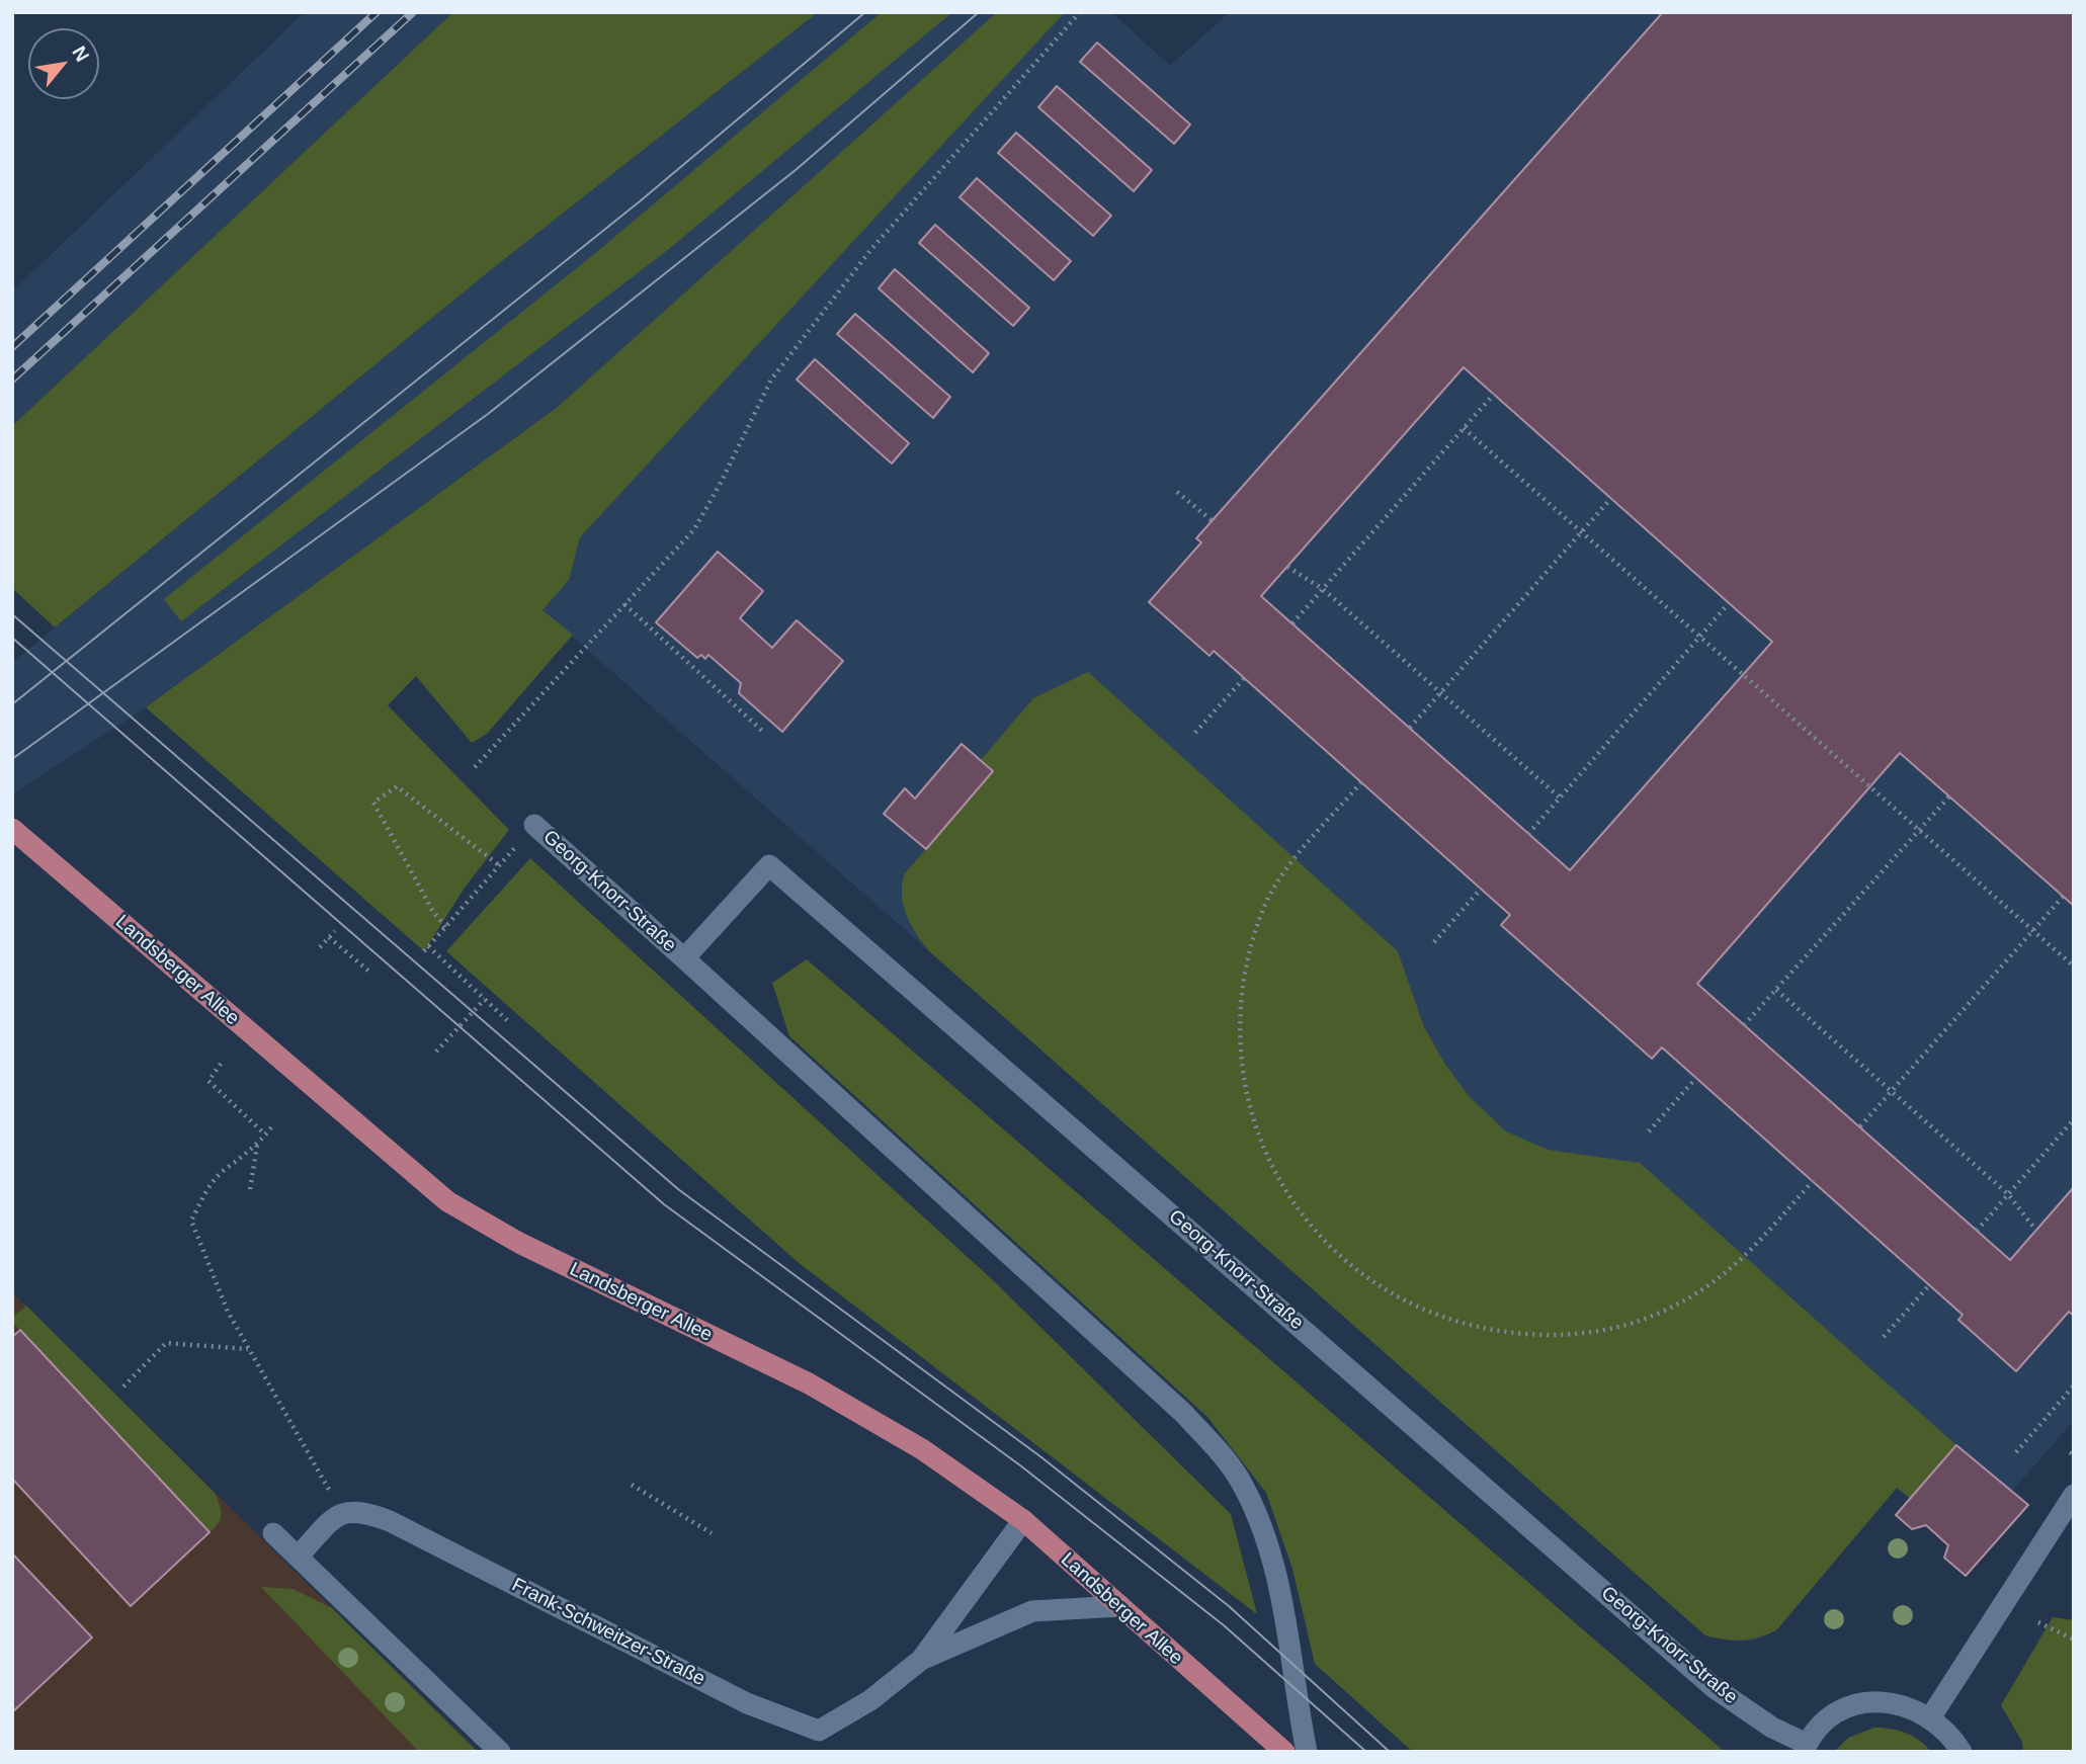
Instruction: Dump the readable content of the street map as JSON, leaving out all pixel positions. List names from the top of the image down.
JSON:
{
  "streets": {
    "main road": ["Landsberger Allee"],
    "street": ["Georg-Knorr-Straße", "Frank-Schweitzer-Straße"]
  },
  "crossings": [
    ["Landsberger Allee", "Frank-Schweitzer-Straße"]
  ],
  "north": "top right"
}
